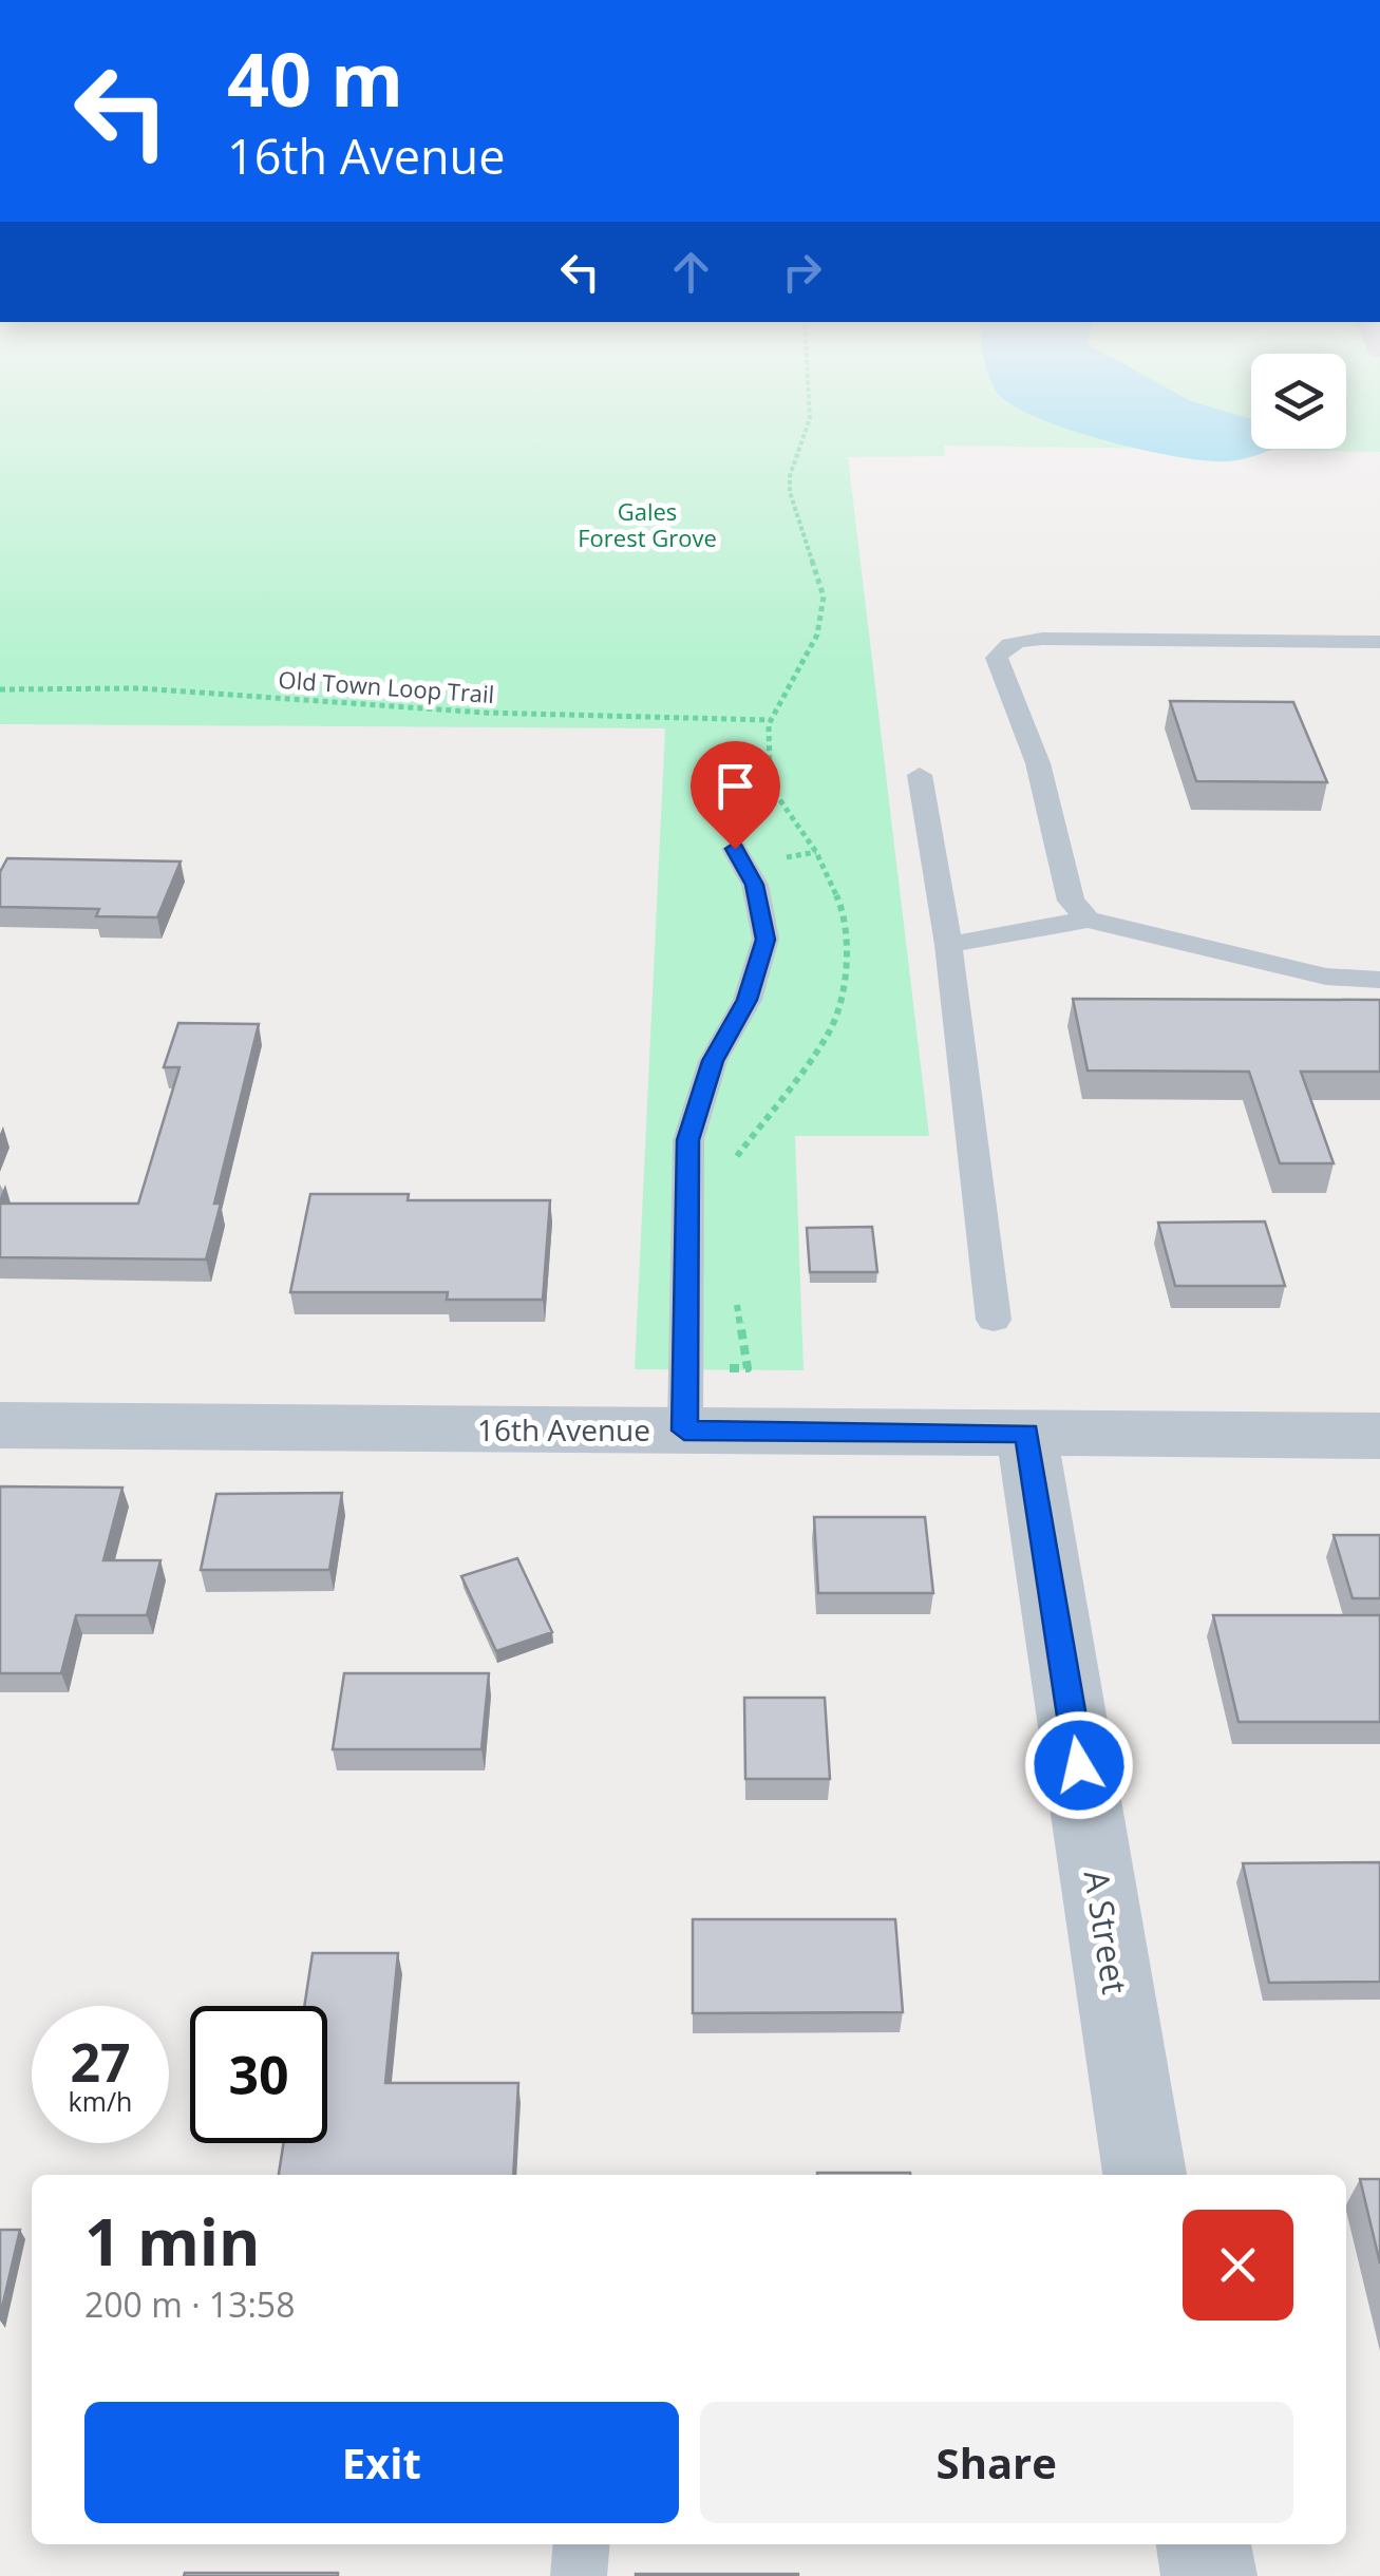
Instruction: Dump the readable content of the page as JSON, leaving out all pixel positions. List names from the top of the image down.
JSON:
{
  "streets": {
    "street": ["16th Avenue", "A Street"],
    "path": ["Old Town Loop Trail"]
  },
  "crossings": [
    ["16th Avenue", "A Street"]
  ],
  "parks": ["Gales Forest Grove"],
  "page": {
    "turn": ["40 m", "16th Avenue"],
    "speed": "27 km/h",
    "limit": "30",
    "heading": ["1 min", "200 m · 13:58"],
    "buttons": ["Exit", "Share"]
  }
}
